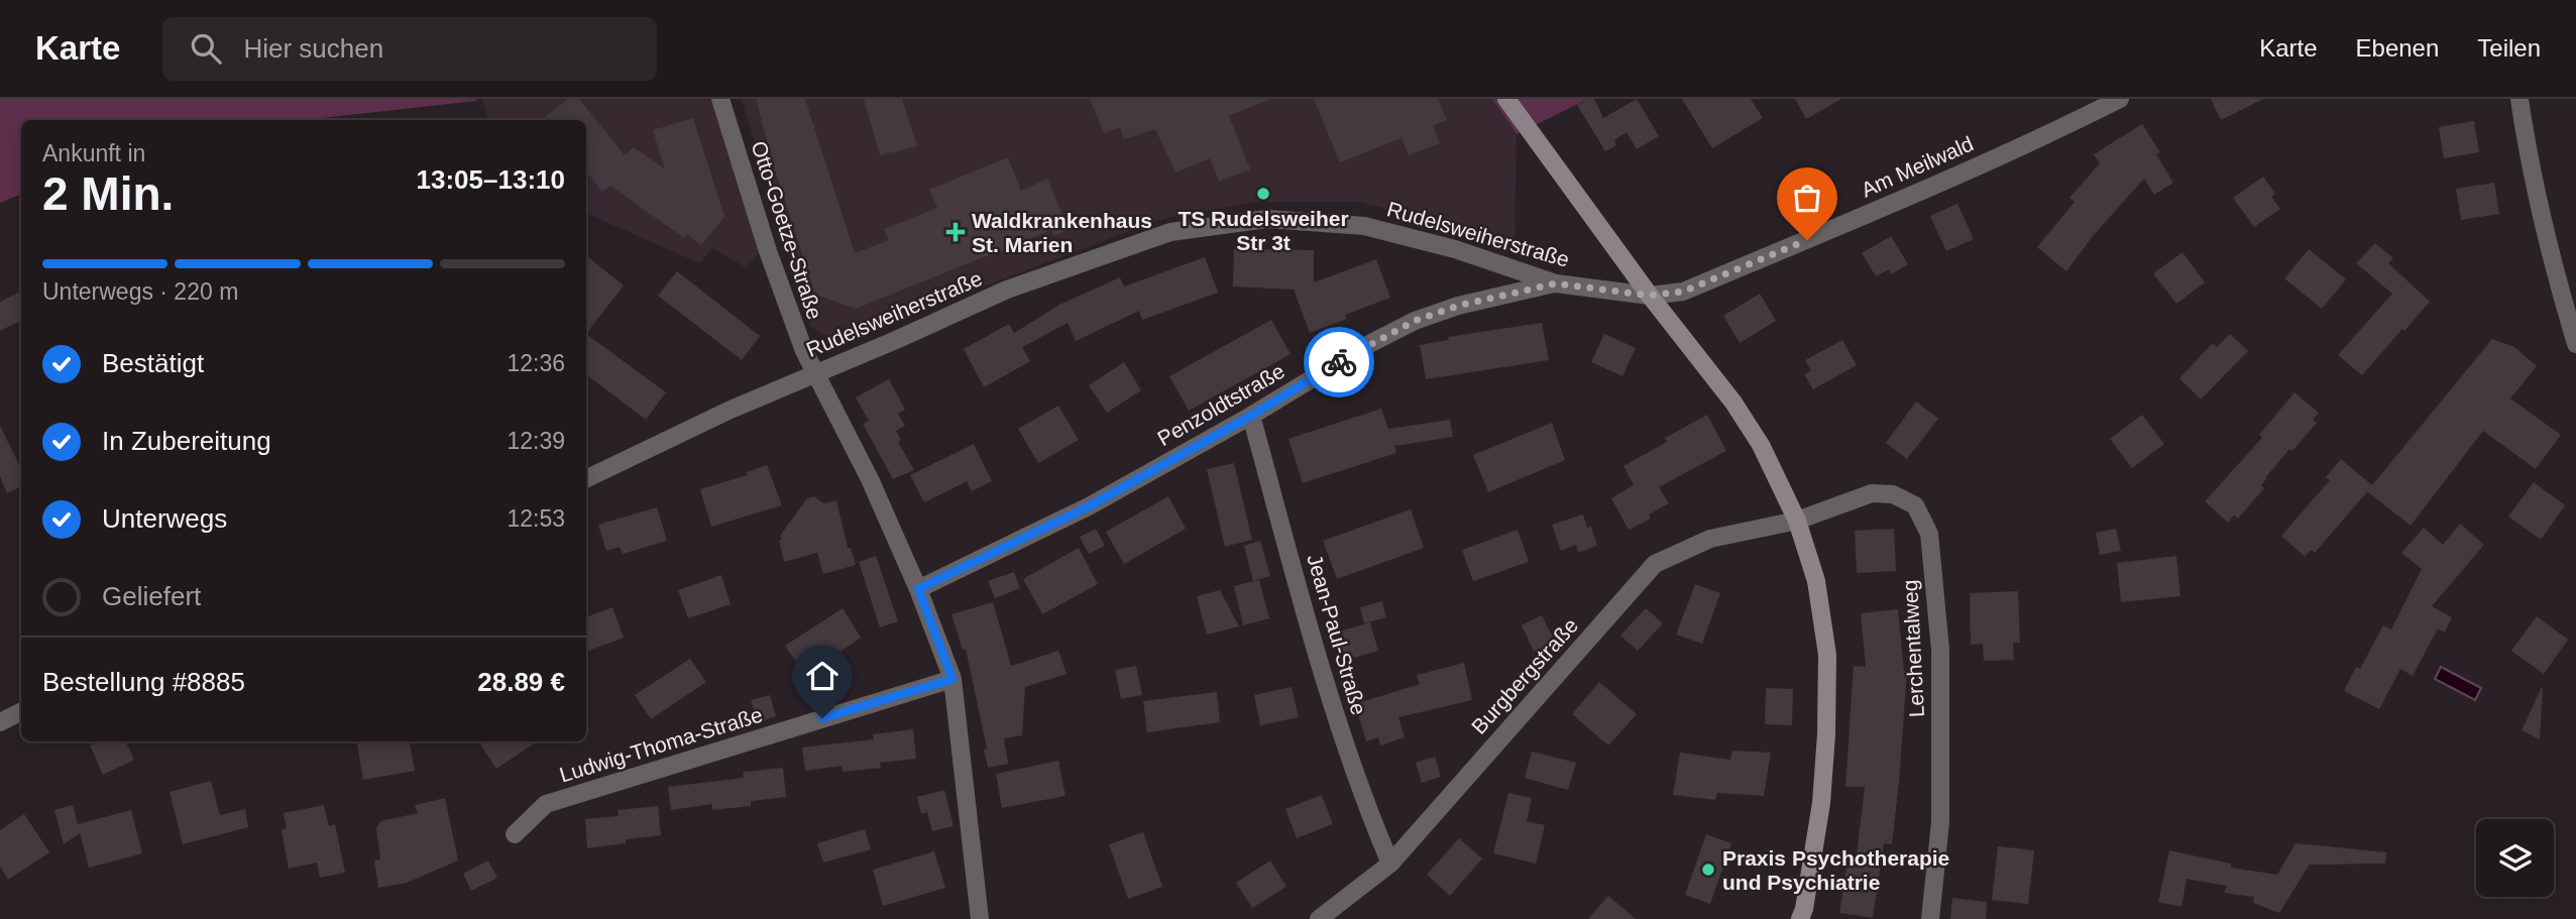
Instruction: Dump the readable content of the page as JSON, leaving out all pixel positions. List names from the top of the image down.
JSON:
{
  "streets": {
    "street": [
      "Am Meilwald",
      "Otto-Goetze-Straße",
      "Rudelsweiherstraße",
      "Penzoldtstraße",
      "Jean-Paul-Straße",
      "Lerchentalweg",
      "Burgbergstraße",
      "Ludwig-Thoma-Straße"
    ]
  },
  "crossings": [
    ["Am Meilwald", "Rudelsweiherstraße"],
    ["Otto-Goetze-Straße", "Rudelsweiherstraße"],
    ["Rudelsweiherstraße", "Penzoldtstraße"],
    ["Penzoldtstraße", "Jean-Paul-Straße"],
    ["Jean-Paul-Straße", "Burgbergstraße"],
    ["Lerchentalweg", "Burgbergstraße"]
  ],
  "places": {
    "other": ["TS Rudelsweiher Str 3t", "Praxis Psychotherapie und Psychiatrie"],
    "health": ["Waldkrankenhaus St. Marien"]
  },
  "page": {
    "header": "Karte",
    "search": "Hier suchen",
    "nav": ["Karte", "Ebenen", "Teilen"],
    "heading": ["2 Min.", "Ankunft in", "13:05–13:10"],
    "panel": ["Bestellung #8885", "28.89 €"],
    "bar": "Unterwegs · 220 m",
    "list": [
      ["Bestätigt", "12:36"],
      ["In Zubereitung", "12:39"],
      ["Unterwegs", "12:53"],
      "Geliefert"
    ]
  }
}
